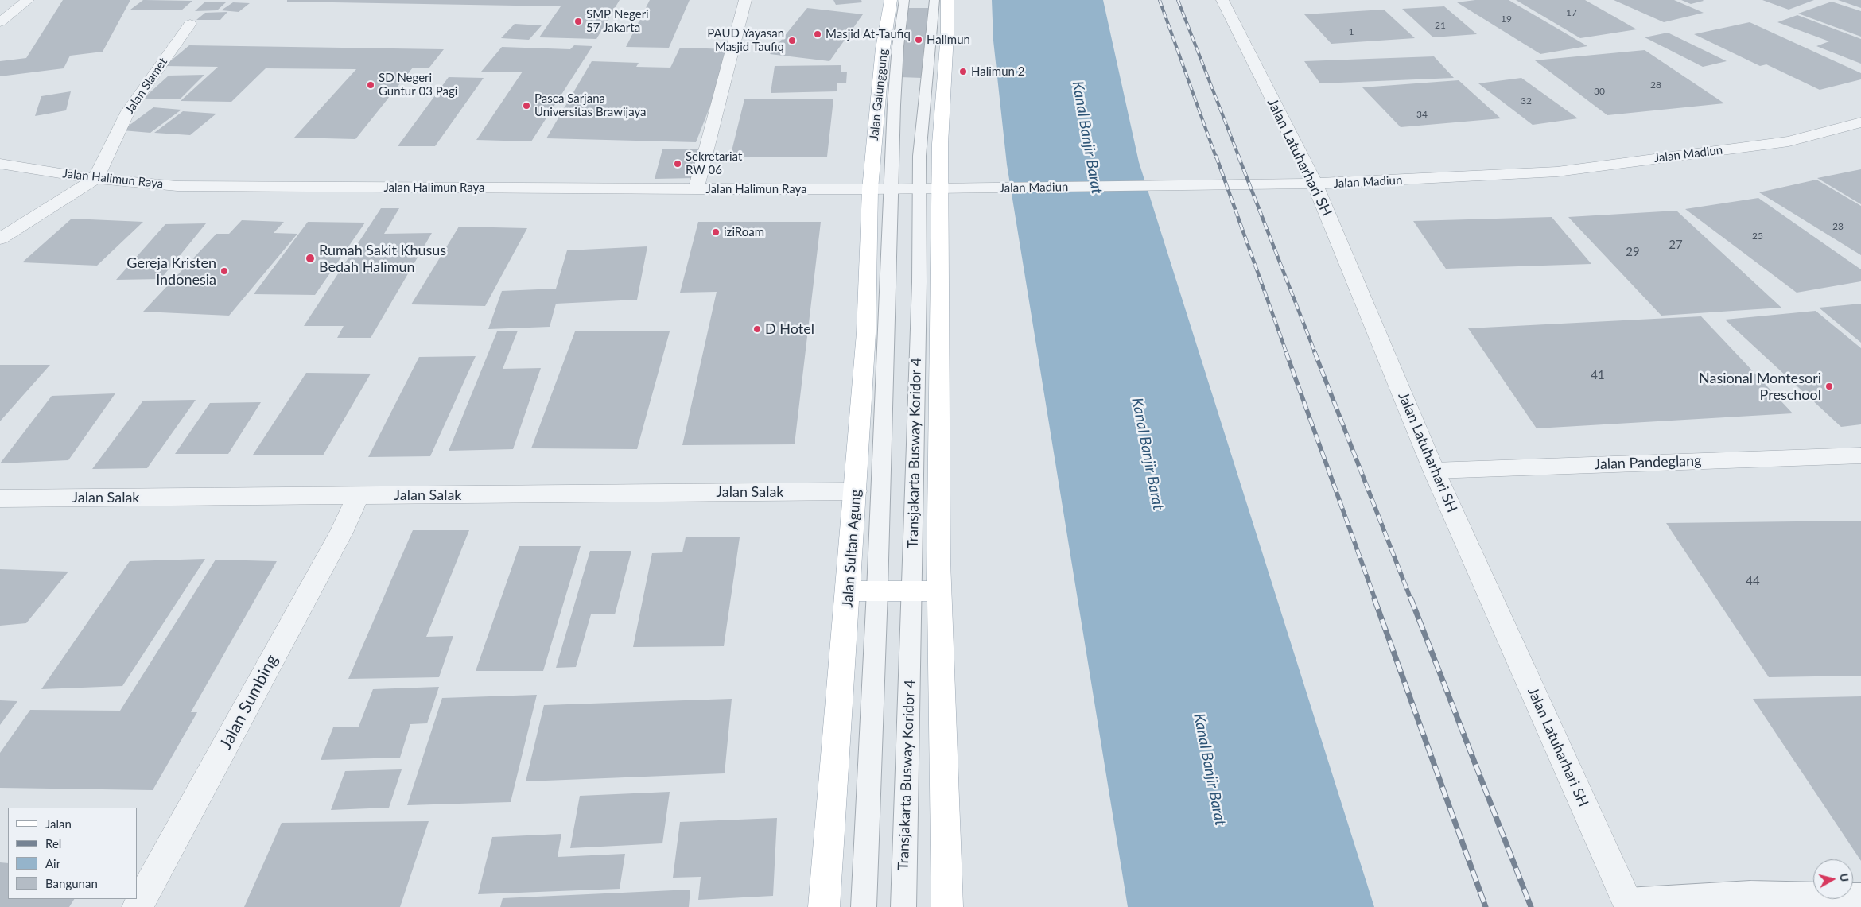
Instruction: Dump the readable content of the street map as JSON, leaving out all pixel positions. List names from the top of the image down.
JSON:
{
  "streets": {
    "main road": ["Jalan Galunggung", "Jalan Sultan Agung"],
    "street": [
      "Jalan Slamet",
      "Jalan Madiun",
      "Jalan Latuharhari SH",
      "Jalan Halimun Raya",
      "Jalan Pandeglang",
      "Jalan Salak",
      "Jalan Sumbing"
    ],
    "lane": ["Transjakarta Busway Koridor 4"]
  },
  "crossings": [
    ["Jalan Slamet", "Jalan Halimun Raya"],
    ["Jalan Galunggung", "Jalan Madiun"],
    ["Jalan Galunggung", "Jalan Halimun Raya"],
    ["Jalan Galunggung", "Jalan Sultan Agung"],
    ["Jalan Madiun", "Jalan Latuharhari SH"],
    ["Jalan Madiun", "Jalan Halimun Raya"],
    ["Jalan Madiun", "Transjakarta Busway Koridor 4"],
    ["Jalan Madiun", "Jalan Sultan Agung"],
    ["Jalan Latuharhari SH", "Jalan Pandeglang"],
    ["Jalan Halimun Raya", "Jalan Sultan Agung"],
    ["Jalan Salak", "Jalan Sultan Agung"],
    ["Jalan Salak", "Jalan Sumbing"]
  ],
  "water": ["Kanal Banjir Barat"],
  "places": [
    "SMP Negeri 57 Jakarta",
    "Masjid At-Taufiq",
    "Halimun",
    "PAUD Yayasan Masjid Taufiq",
    "Halimun 2",
    "SD Negeri Guntur 03 Pagi",
    "Pasca Sarjana Universitas Brawijaya",
    "Sekretariat RW 06",
    "iziRoam",
    "Rumah Sakit Khusus Bedah Halimun",
    "Gereja Kristen Indonesia",
    "D Hotel",
    "Nasional Montesori Preschool"
  ],
  "house_numbers": [
    "17",
    "19",
    "21",
    "1",
    "28",
    "30",
    "32",
    "34",
    "23",
    "25",
    "27",
    "29",
    "41",
    "44"
  ],
  "legend": [
    "Jalan",
    "Rel",
    "Air",
    "Bangunan"
  ],
  "north": "right"
}
